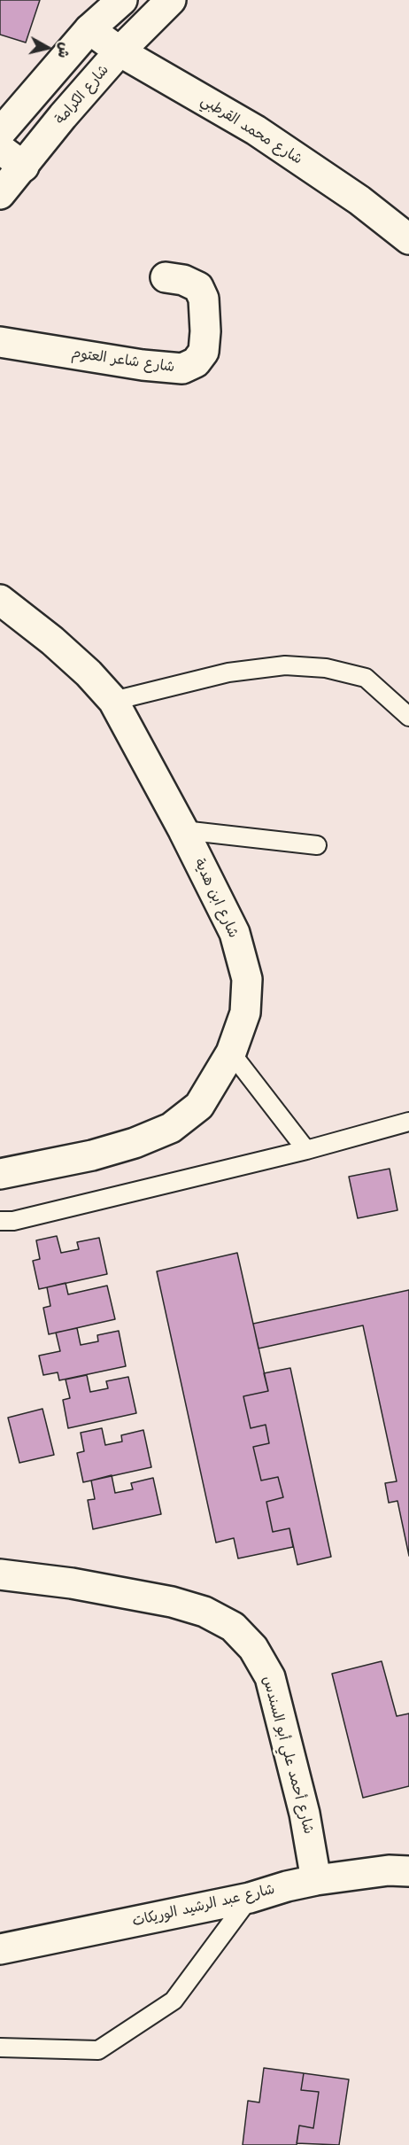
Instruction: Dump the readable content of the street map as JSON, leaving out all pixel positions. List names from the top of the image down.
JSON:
{
  "streets": {
    "street": [
      "شارع الكرامة",
      "شارع محمد القرطبي",
      "شارع شاعر العتوم",
      "شارع ابن هدية",
      "شارع أحمد علي أبو السندس",
      "شارع عبد الرشيد الوريكات"
    ]
  },
  "crossings": [
    ["شارع الكرامة", "شارع محمد القرطبي"],
    ["شارع أحمد علي أبو السندس", "شارع عبد الرشيد الوريكات"]
  ],
  "north": "right"
}
